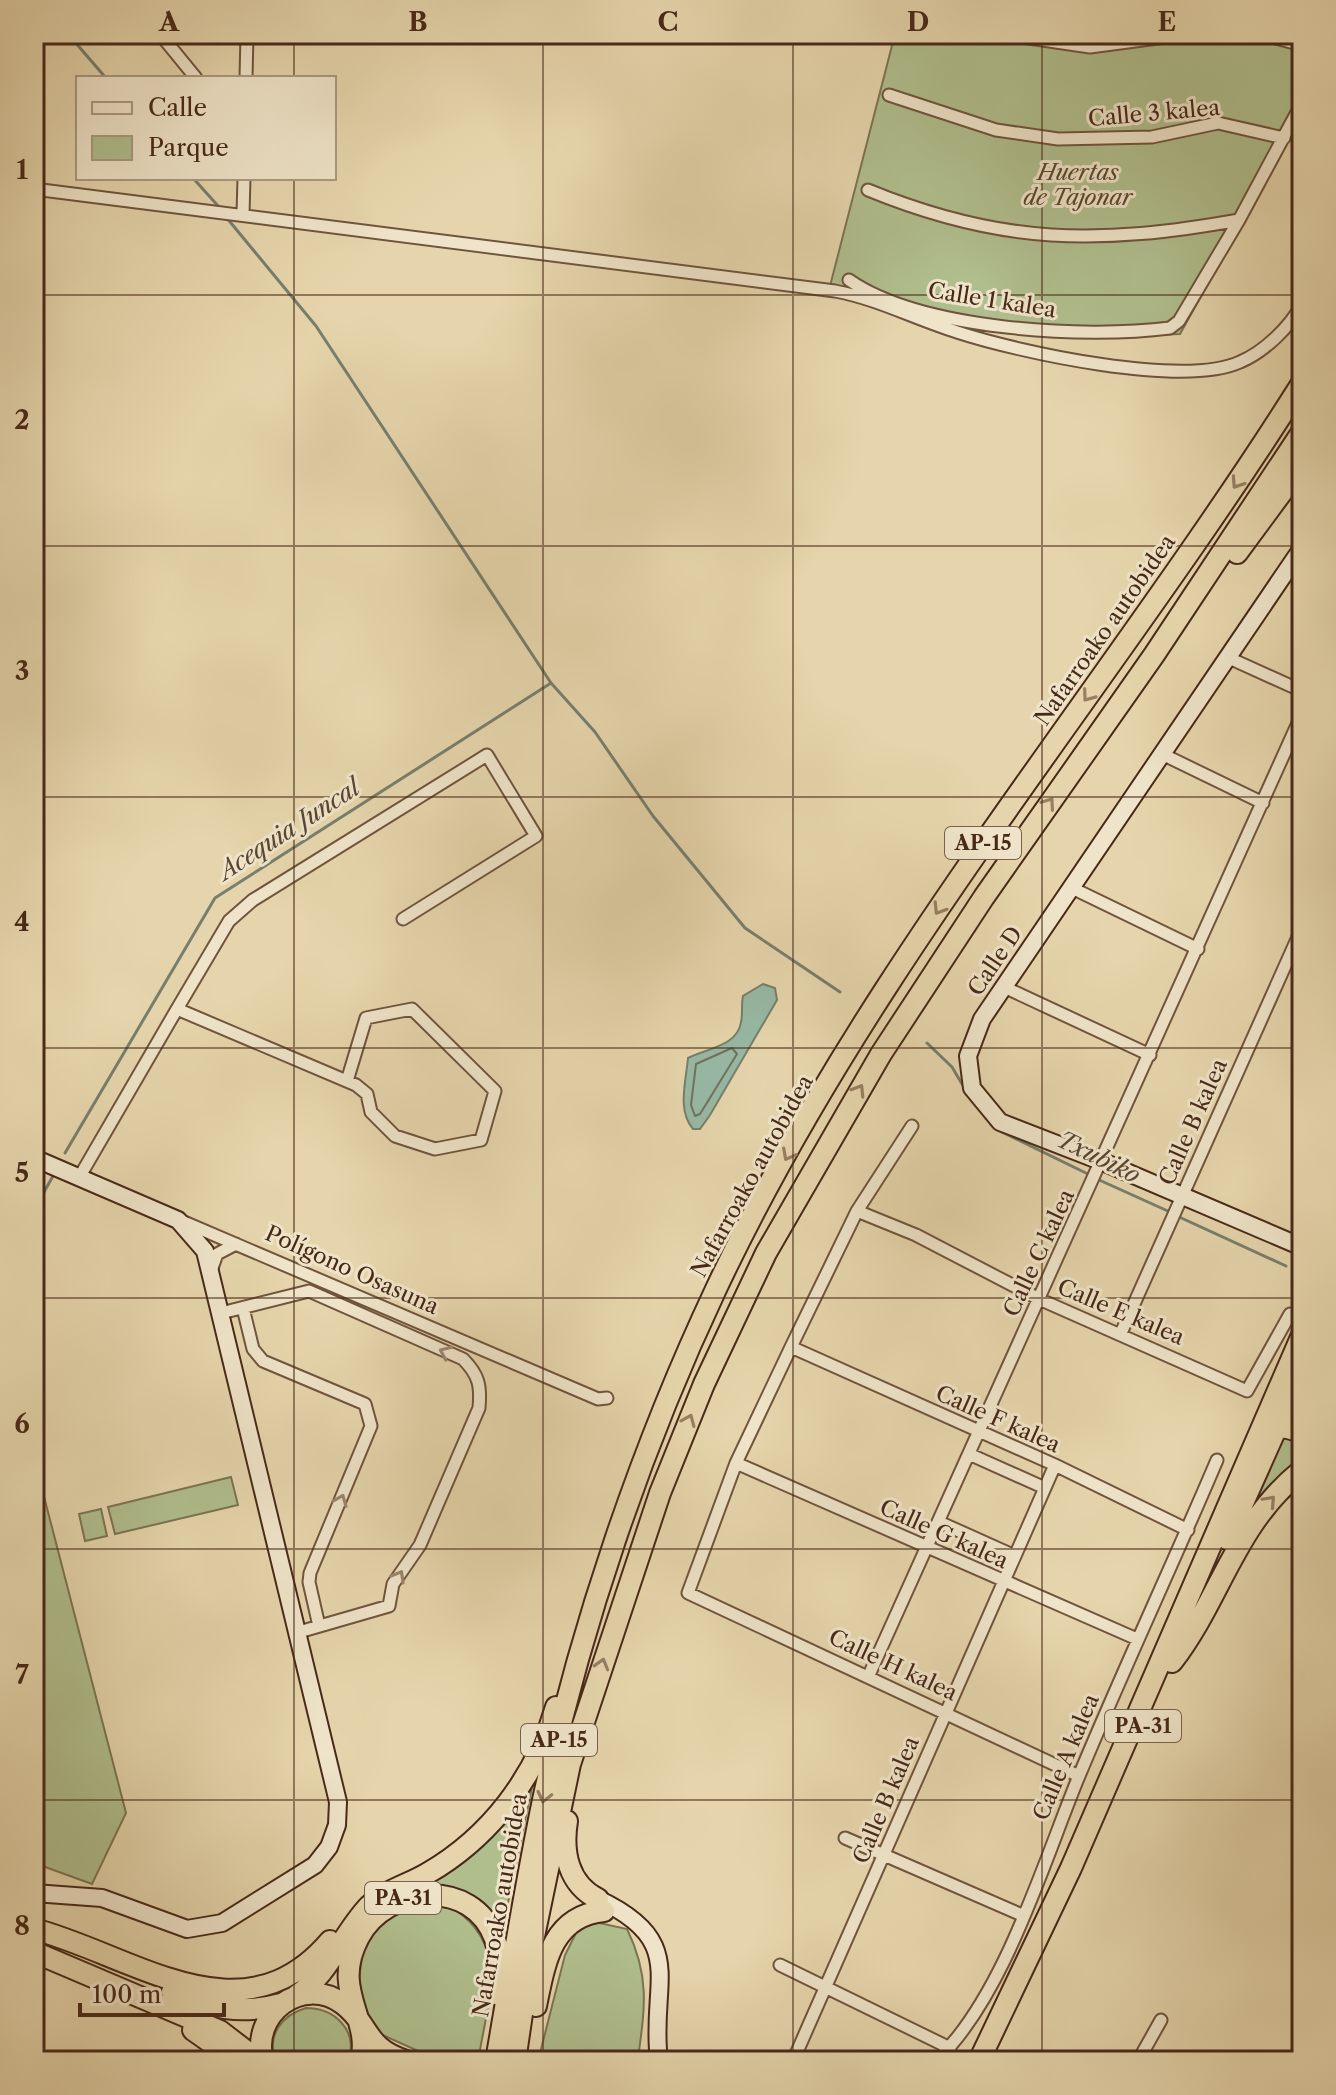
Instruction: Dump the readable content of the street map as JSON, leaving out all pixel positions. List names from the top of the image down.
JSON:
{
  "streets": {
    "highway": ["Nafarroako autobidea", "AP-15", "PA-31"],
    "street": [
      "Calle 3 kalea",
      "Calle 1 kalea",
      "Calle D",
      "Calle B kalea",
      "Calle C kalea",
      "Polígono Osasuna",
      "Calle E kalea",
      "Calle F kalea",
      "Calle G kalea",
      "Calle H kalea",
      "Calle A kalea"
    ]
  },
  "crossings": [
    ["Nafarroako autobidea", "AP-15"],
    ["Calle D", "Calle B kalea"],
    ["Calle D", "Calle C kalea"],
    ["Calle B kalea", "Calle E kalea"],
    ["Calle B kalea", "Calle F kalea"],
    ["Calle B kalea", "Calle G kalea"],
    ["Calle B kalea", "Calle H kalea"],
    ["Calle C kalea", "Calle E kalea"],
    ["Calle C kalea", "Calle F kalea"],
    ["Calle C kalea", "Calle G kalea"],
    ["Calle C kalea", "Calle H kalea"],
    ["Calle F kalea", "Calle A kalea"],
    ["Calle G kalea", "Calle H kalea"],
    ["Calle G kalea", "Calle A kalea"],
    ["Calle H kalea", "Calle A kalea"]
  ],
  "water": ["Acequia Juncal", "Txubiko"],
  "parks": ["Huertas de Tajonar"],
  "legend": ["Calle", "Parque"],
  "scale_bar": "100 m",
  "grid": {
    "columns": [
      "A",
      "B",
      "C",
      "D",
      "E"
    ],
    "rows": [
      "1",
      "2",
      "3",
      "4",
      "5",
      "6",
      "7",
      "8"
    ]
  }
}
